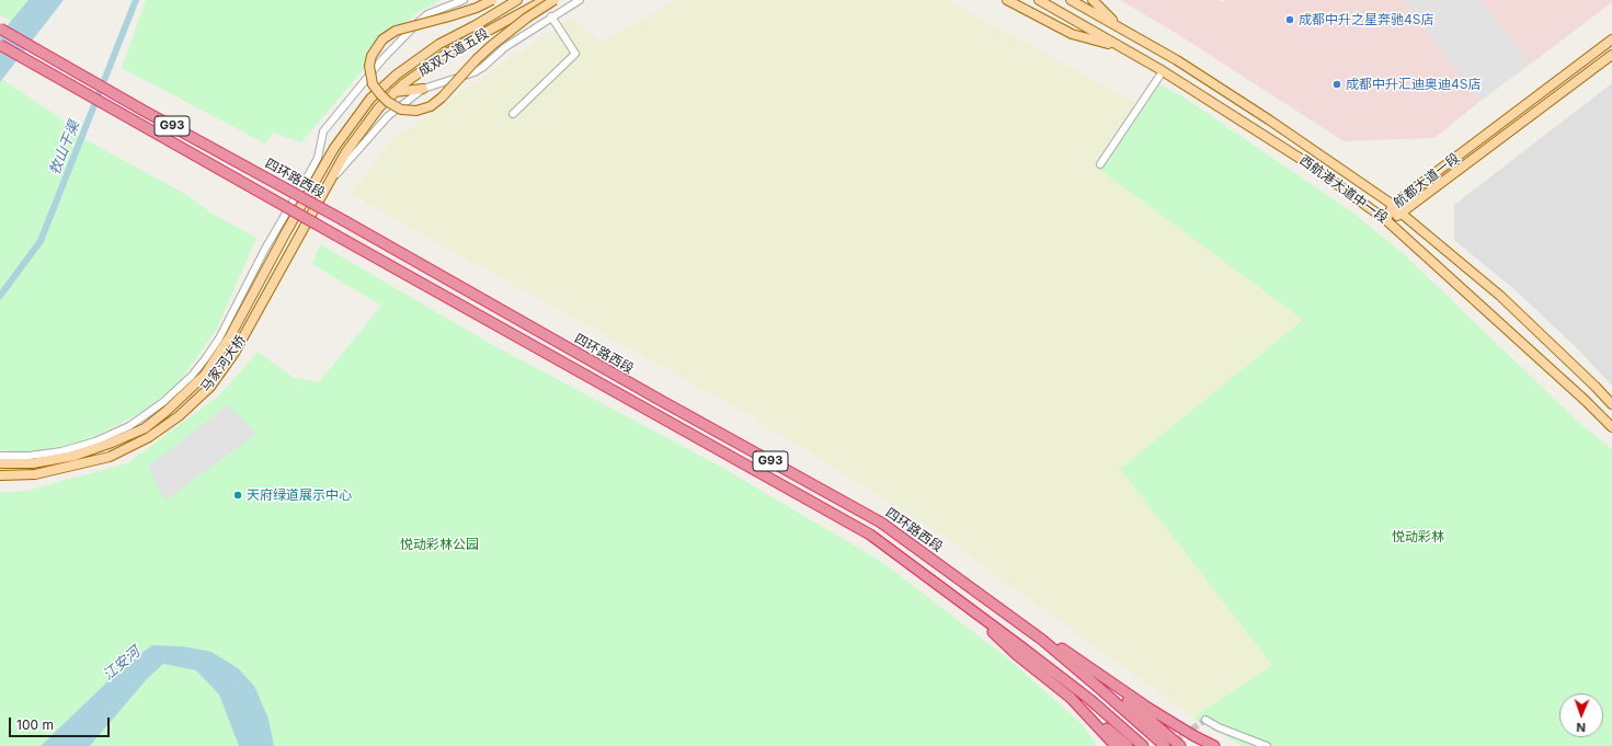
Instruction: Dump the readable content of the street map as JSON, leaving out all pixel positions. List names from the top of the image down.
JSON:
{
  "streets": {
    "highway": ["G93", "四环路西段"],
    "main road": [
      "成双大道五段",
      "航都大道一段",
      "西航港大道中一段",
      "马家河大桥"
    ]
  },
  "crossings": [
    ["成双大道五段", "马家河大桥"],
    ["航都大道一段", "西航港大道中一段"]
  ],
  "water": ["牧山干渠", "江安河"],
  "parks": ["悦动彩林", "悦动彩林公园"],
  "places": ["成都中升之星奔驰4S店", "成都中升汇迪奥迪4S店", "天府绿道展示中心"],
  "scale_bar": "100 m",
  "north": "bottom"
}
